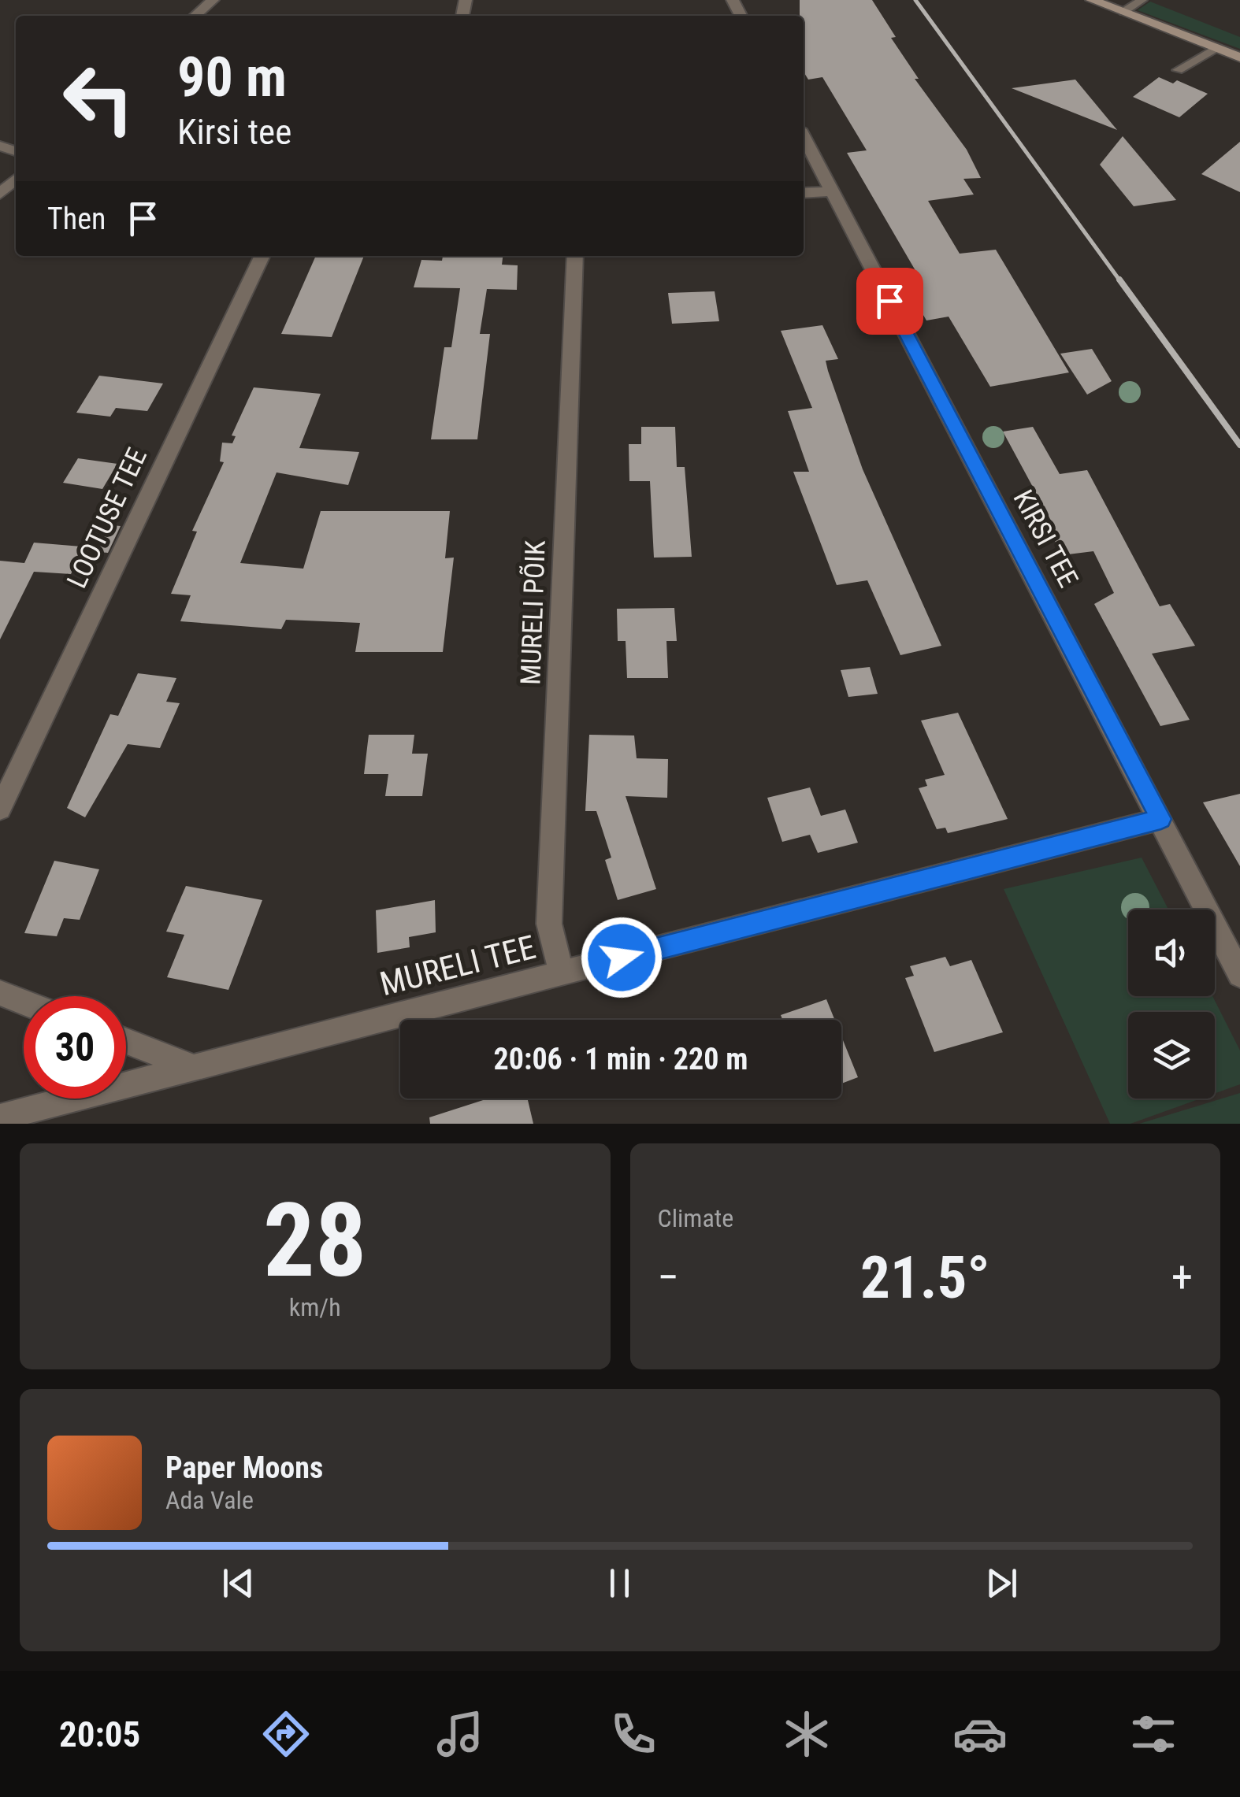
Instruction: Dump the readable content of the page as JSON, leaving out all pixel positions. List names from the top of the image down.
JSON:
{
  "streets": {
    "street": [
      "LOOTUSE TEE",
      "KIRSI TEE",
      "MURELI PÕIK",
      "MURELI TEE"
    ]
  },
  "crossings": [
    ["KIRSI TEE", "MURELI TEE"],
    ["MURELI PÕIK", "MURELI TEE"]
  ],
  "page": {
    "turn": ["90 m", "Kirsi tee"],
    "then": "Then",
    "limit": "30",
    "trip": "20:06 · 1 min · 220 m",
    "tile": [
      ["28", "km/h"],
      "Climate"
    ],
    "heat": ["−", "21.5°", "+"],
    "song": ["Paper Moons", "Ada Vale"],
    "tabs": "20:05"
  }
}
